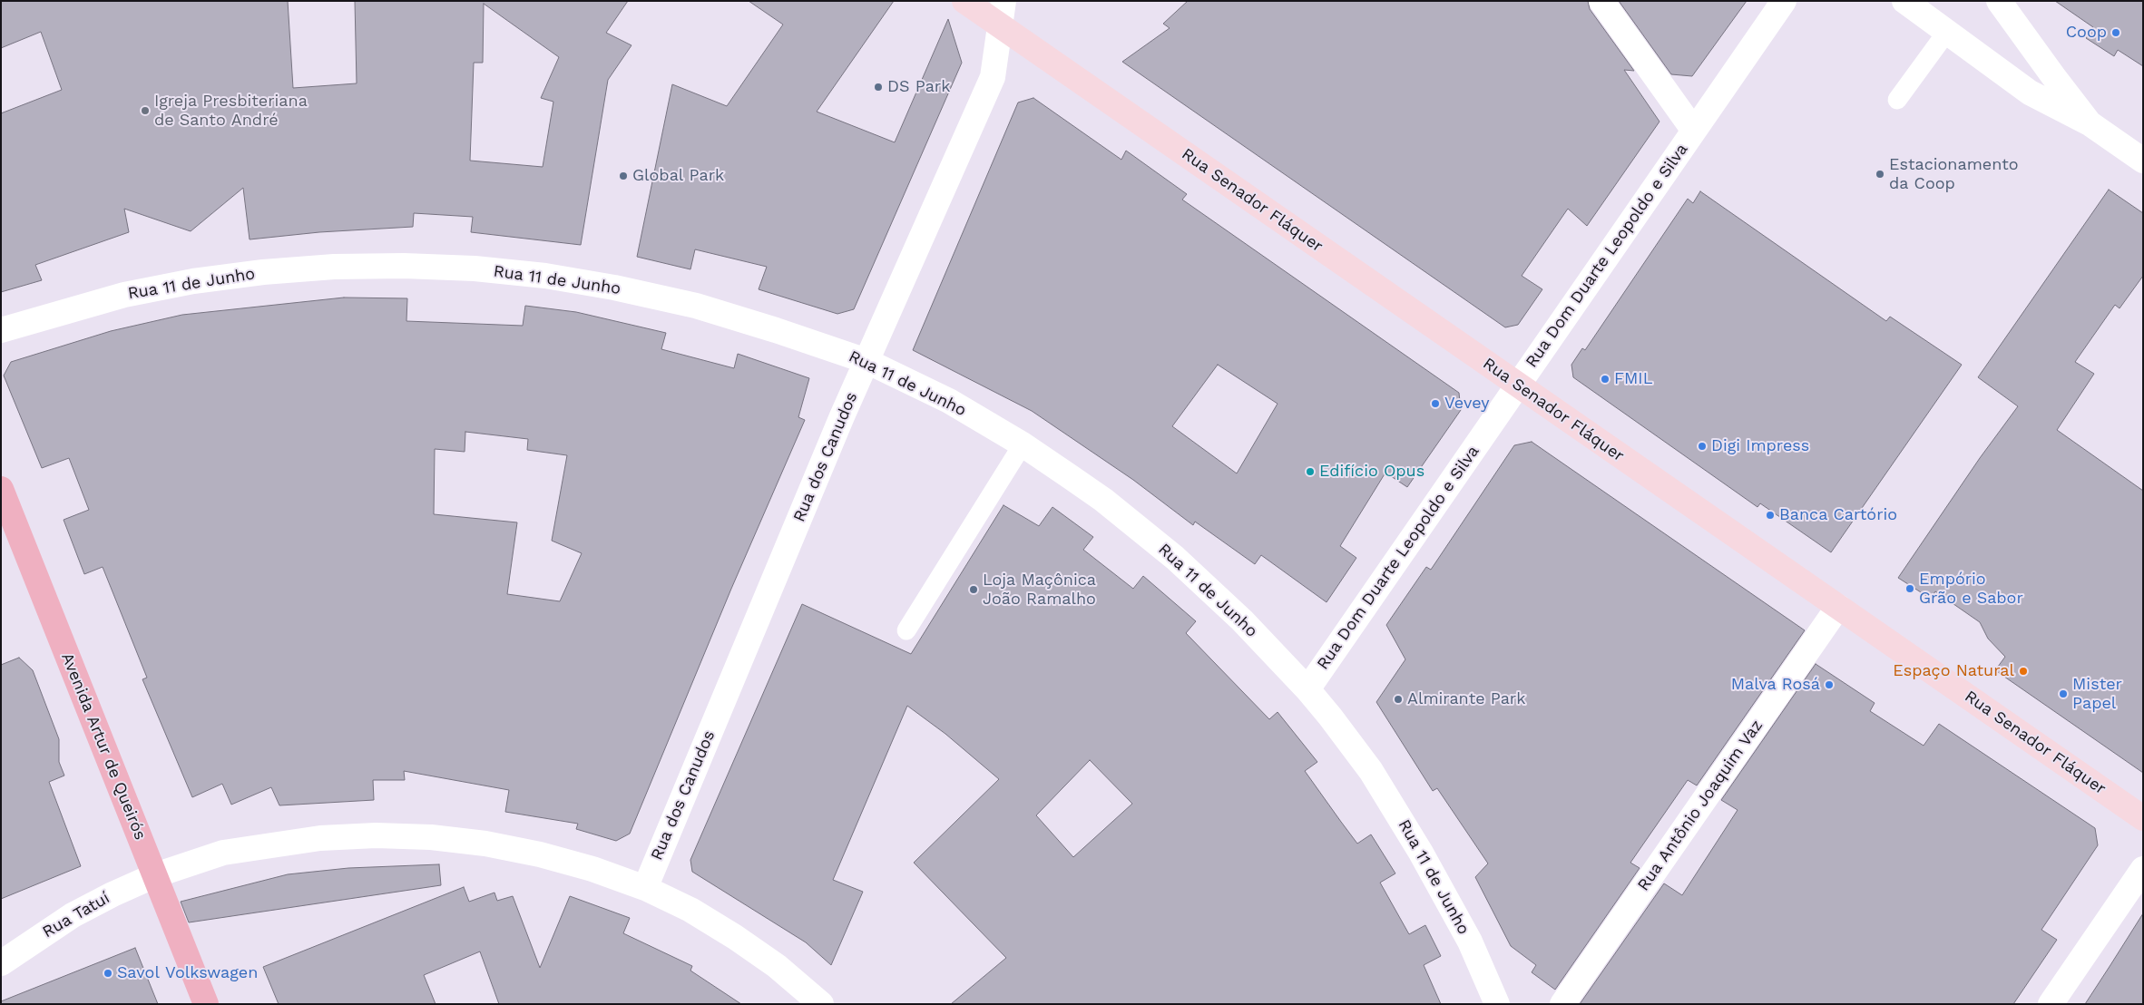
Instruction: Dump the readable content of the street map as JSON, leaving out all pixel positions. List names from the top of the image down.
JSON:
{
  "streets": {
    "main road": ["Avenida Artur de Queirós"],
    "street": [
      "Rua Senador Fláquer",
      "Rua Dom Duarte Leopoldo e Silva",
      "Rua 11 de Junho",
      "Rua dos Canudos",
      "Rua Antônio Joaquim Vaz",
      "Rua Tatuí"
    ]
  },
  "crossings": [
    ["Rua Senador Fláquer", "Rua Dom Duarte Leopoldo e Silva"],
    ["Rua Senador Fláquer", "Rua dos Canudos"],
    ["Rua Senador Fláquer", "Rua Antônio Joaquim Vaz"],
    ["Rua Dom Duarte Leopoldo e Silva", "Rua 11 de Junho"],
    ["Rua 11 de Junho", "Rua dos Canudos"],
    ["Rua dos Canudos", "Rua Tatuí"],
    ["Avenida Artur de Queirós", "Rua Tatuí"]
  ],
  "places": [
    "Coop",
    "DS Park",
    "Igreja Presbiteriana de Santo André",
    "Estacionamento da Coop",
    "Global Park",
    "FMIL",
    "Vevey",
    "Digi Impress",
    "Edifício Opus",
    "Banca Cartório",
    "Empório Grão e Sabor",
    "Loja Maçônica João Ramalho",
    "Espaço Natural",
    "Malva Rosá",
    "Mister Papel",
    "Almirante Park",
    "Savol Volkswagen"
  ]
}
